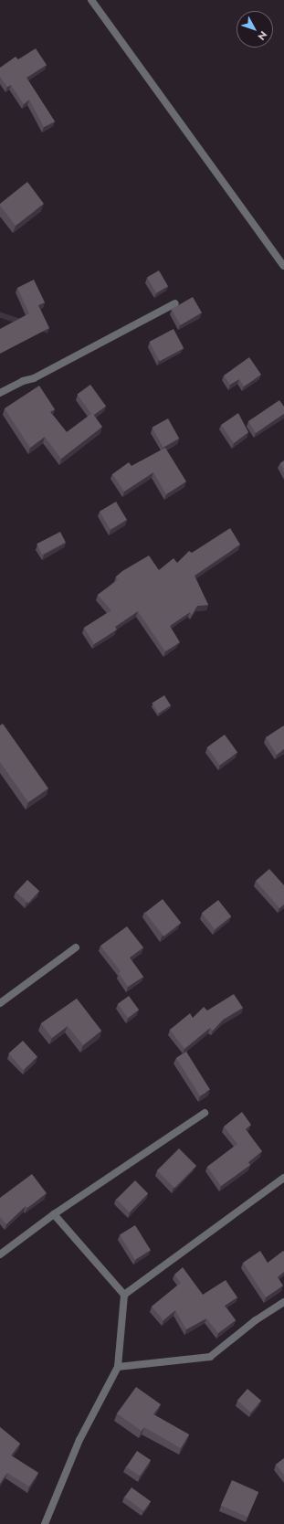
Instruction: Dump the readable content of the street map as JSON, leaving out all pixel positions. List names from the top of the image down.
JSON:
{
  "north": "bottom right"
}
